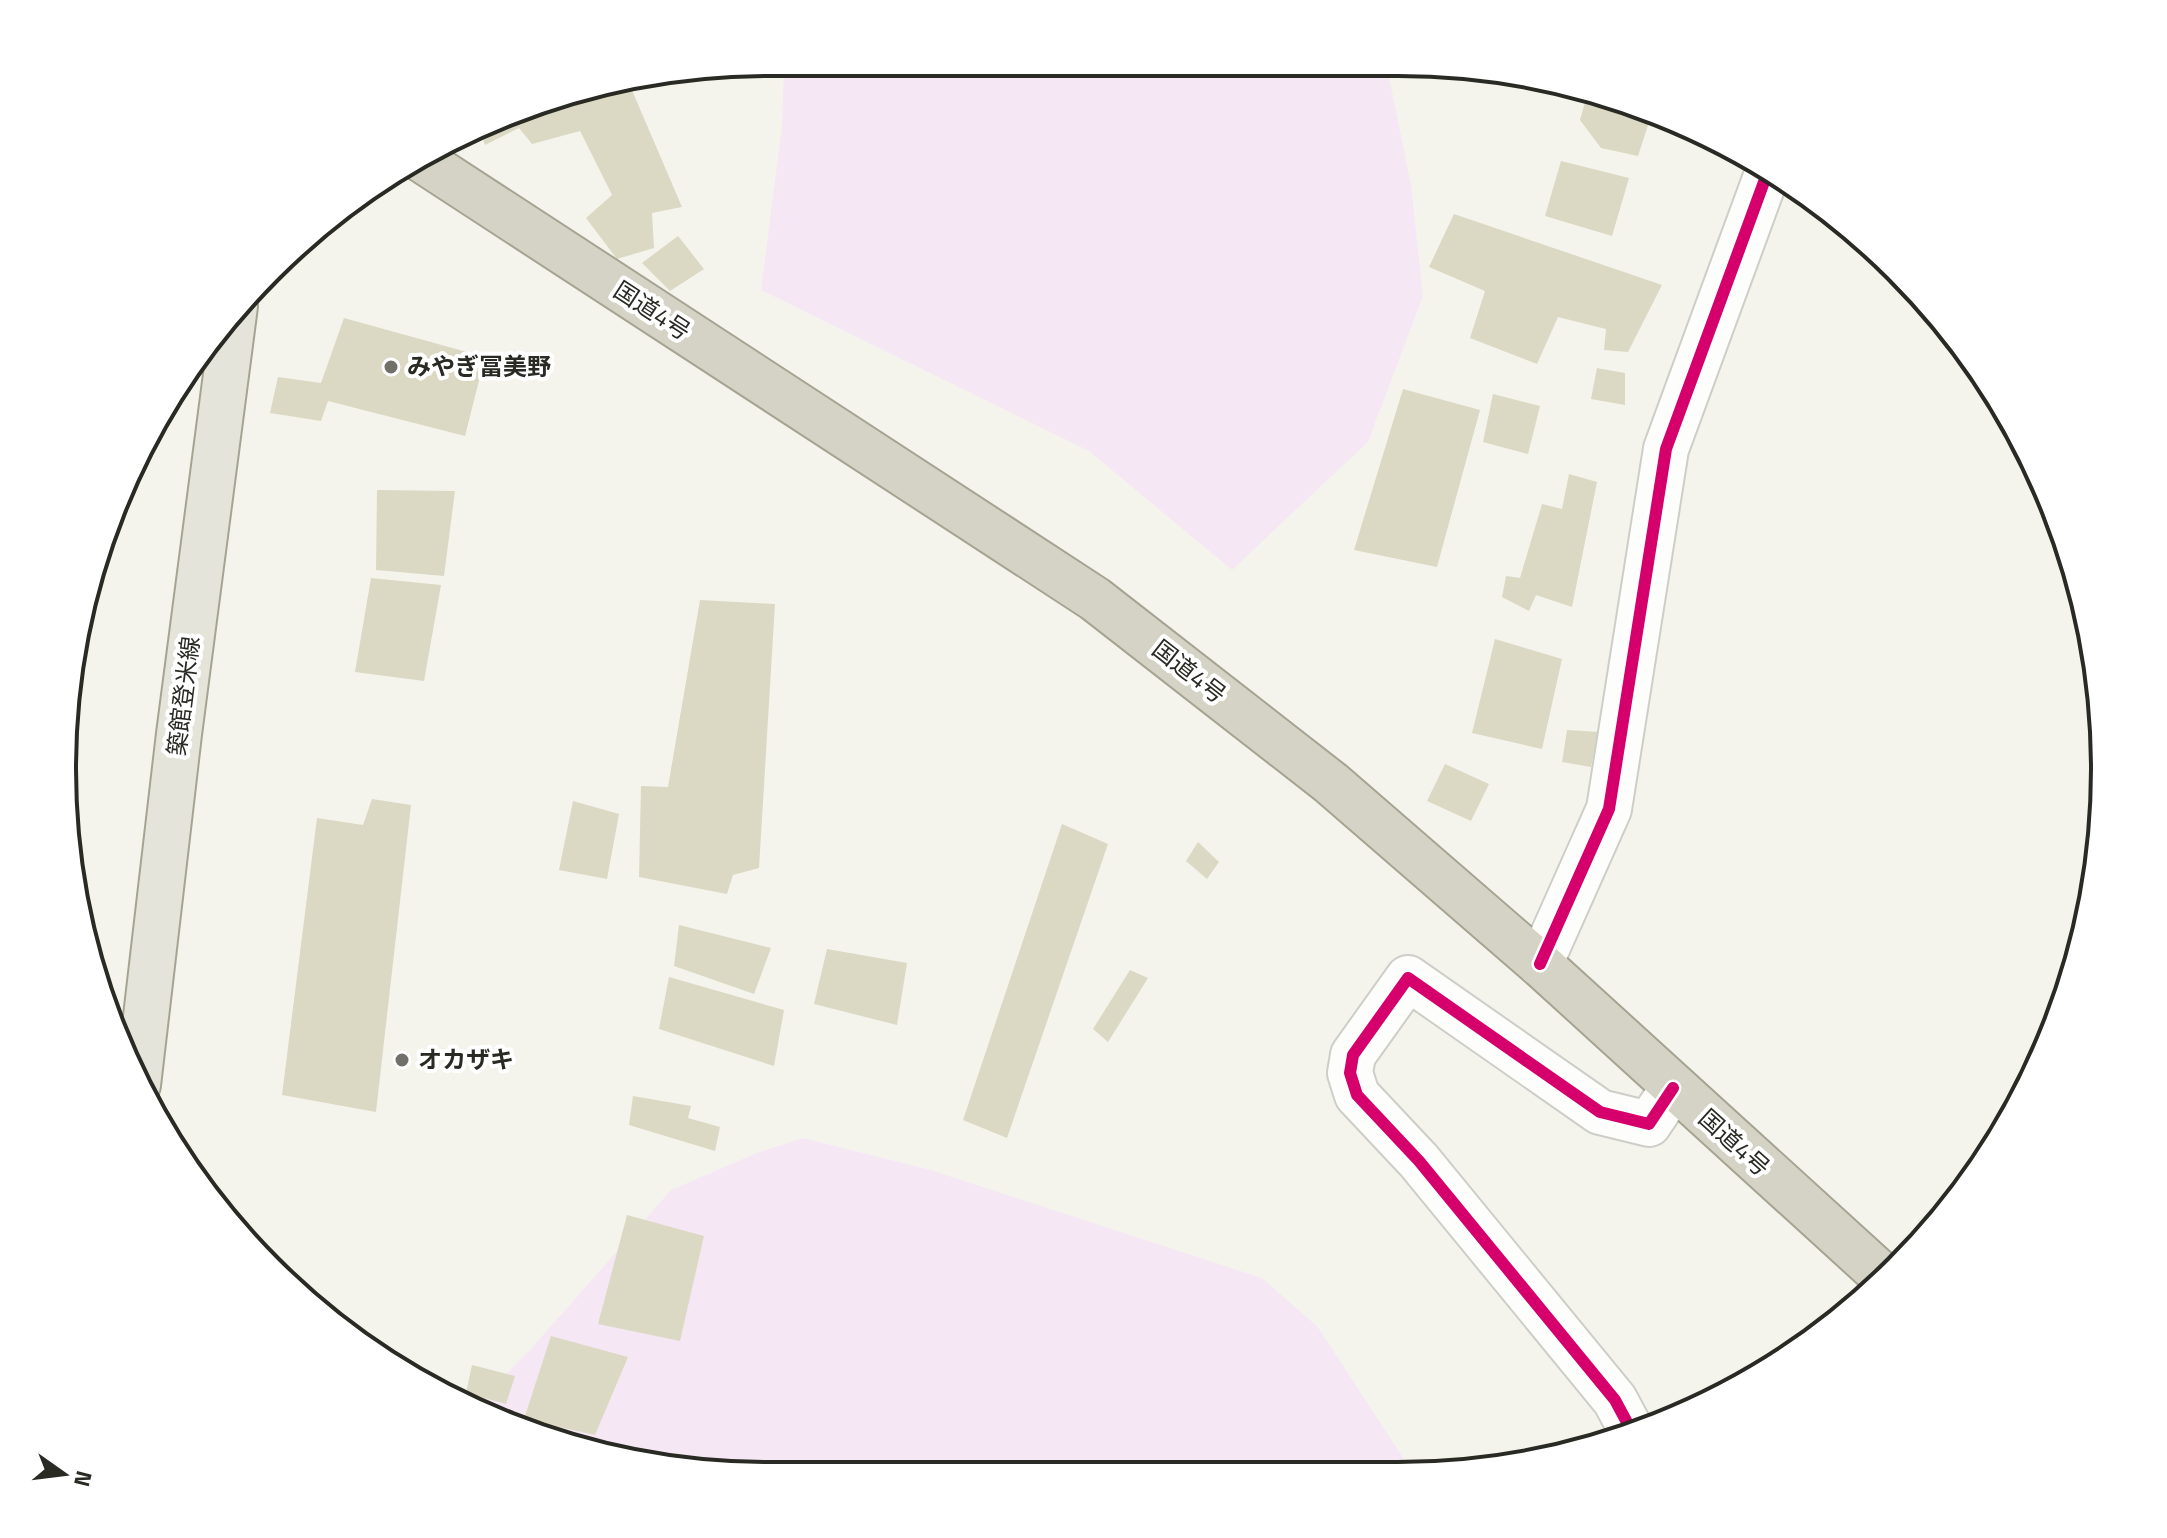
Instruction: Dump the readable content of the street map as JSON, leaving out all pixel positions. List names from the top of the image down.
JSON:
{
  "streets": {
    "highway": ["国道4号"],
    "main road": ["築館登米線"]
  },
  "places": ["みやぎ冨美野", "オカザキ"],
  "north": "right"
}
